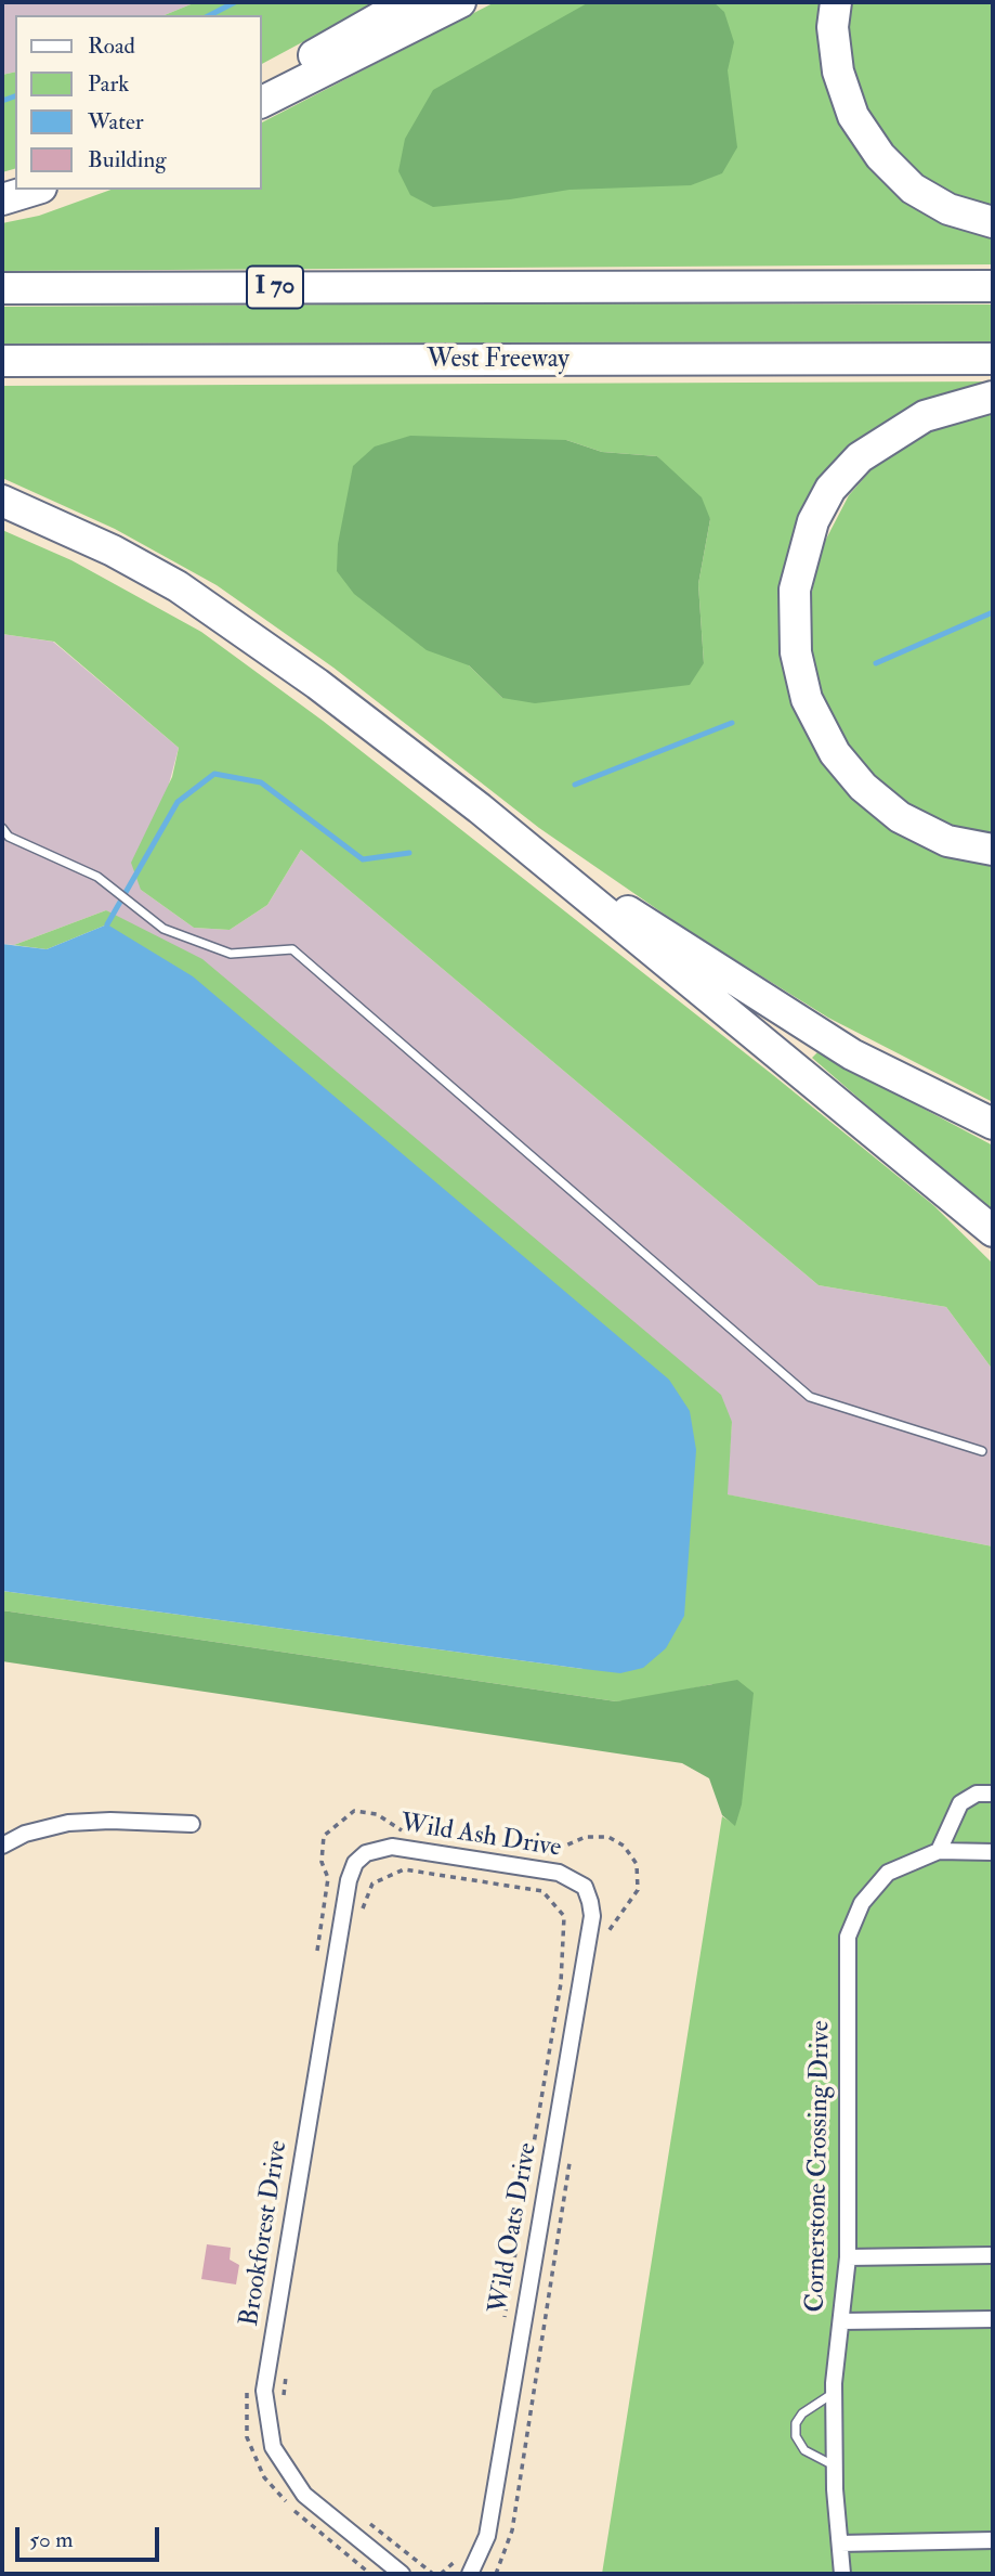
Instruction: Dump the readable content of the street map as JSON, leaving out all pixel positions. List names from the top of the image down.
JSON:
{
  "streets": {
    "highway": ["I 70", "West Freeway"],
    "street": [
      "Wild Ash Drive",
      "Cornerstone Crossing Drive",
      "Wild Oats Drive",
      "Brookforest Drive"
    ]
  },
  "crossings": [
    ["Wild Ash Drive", "Wild Oats Drive"],
    ["Wild Ash Drive", "Brookforest Drive"]
  ],
  "legend": [
    "Road",
    "Park",
    "Water",
    "Building"
  ],
  "scale_bar": "50 m"
}
